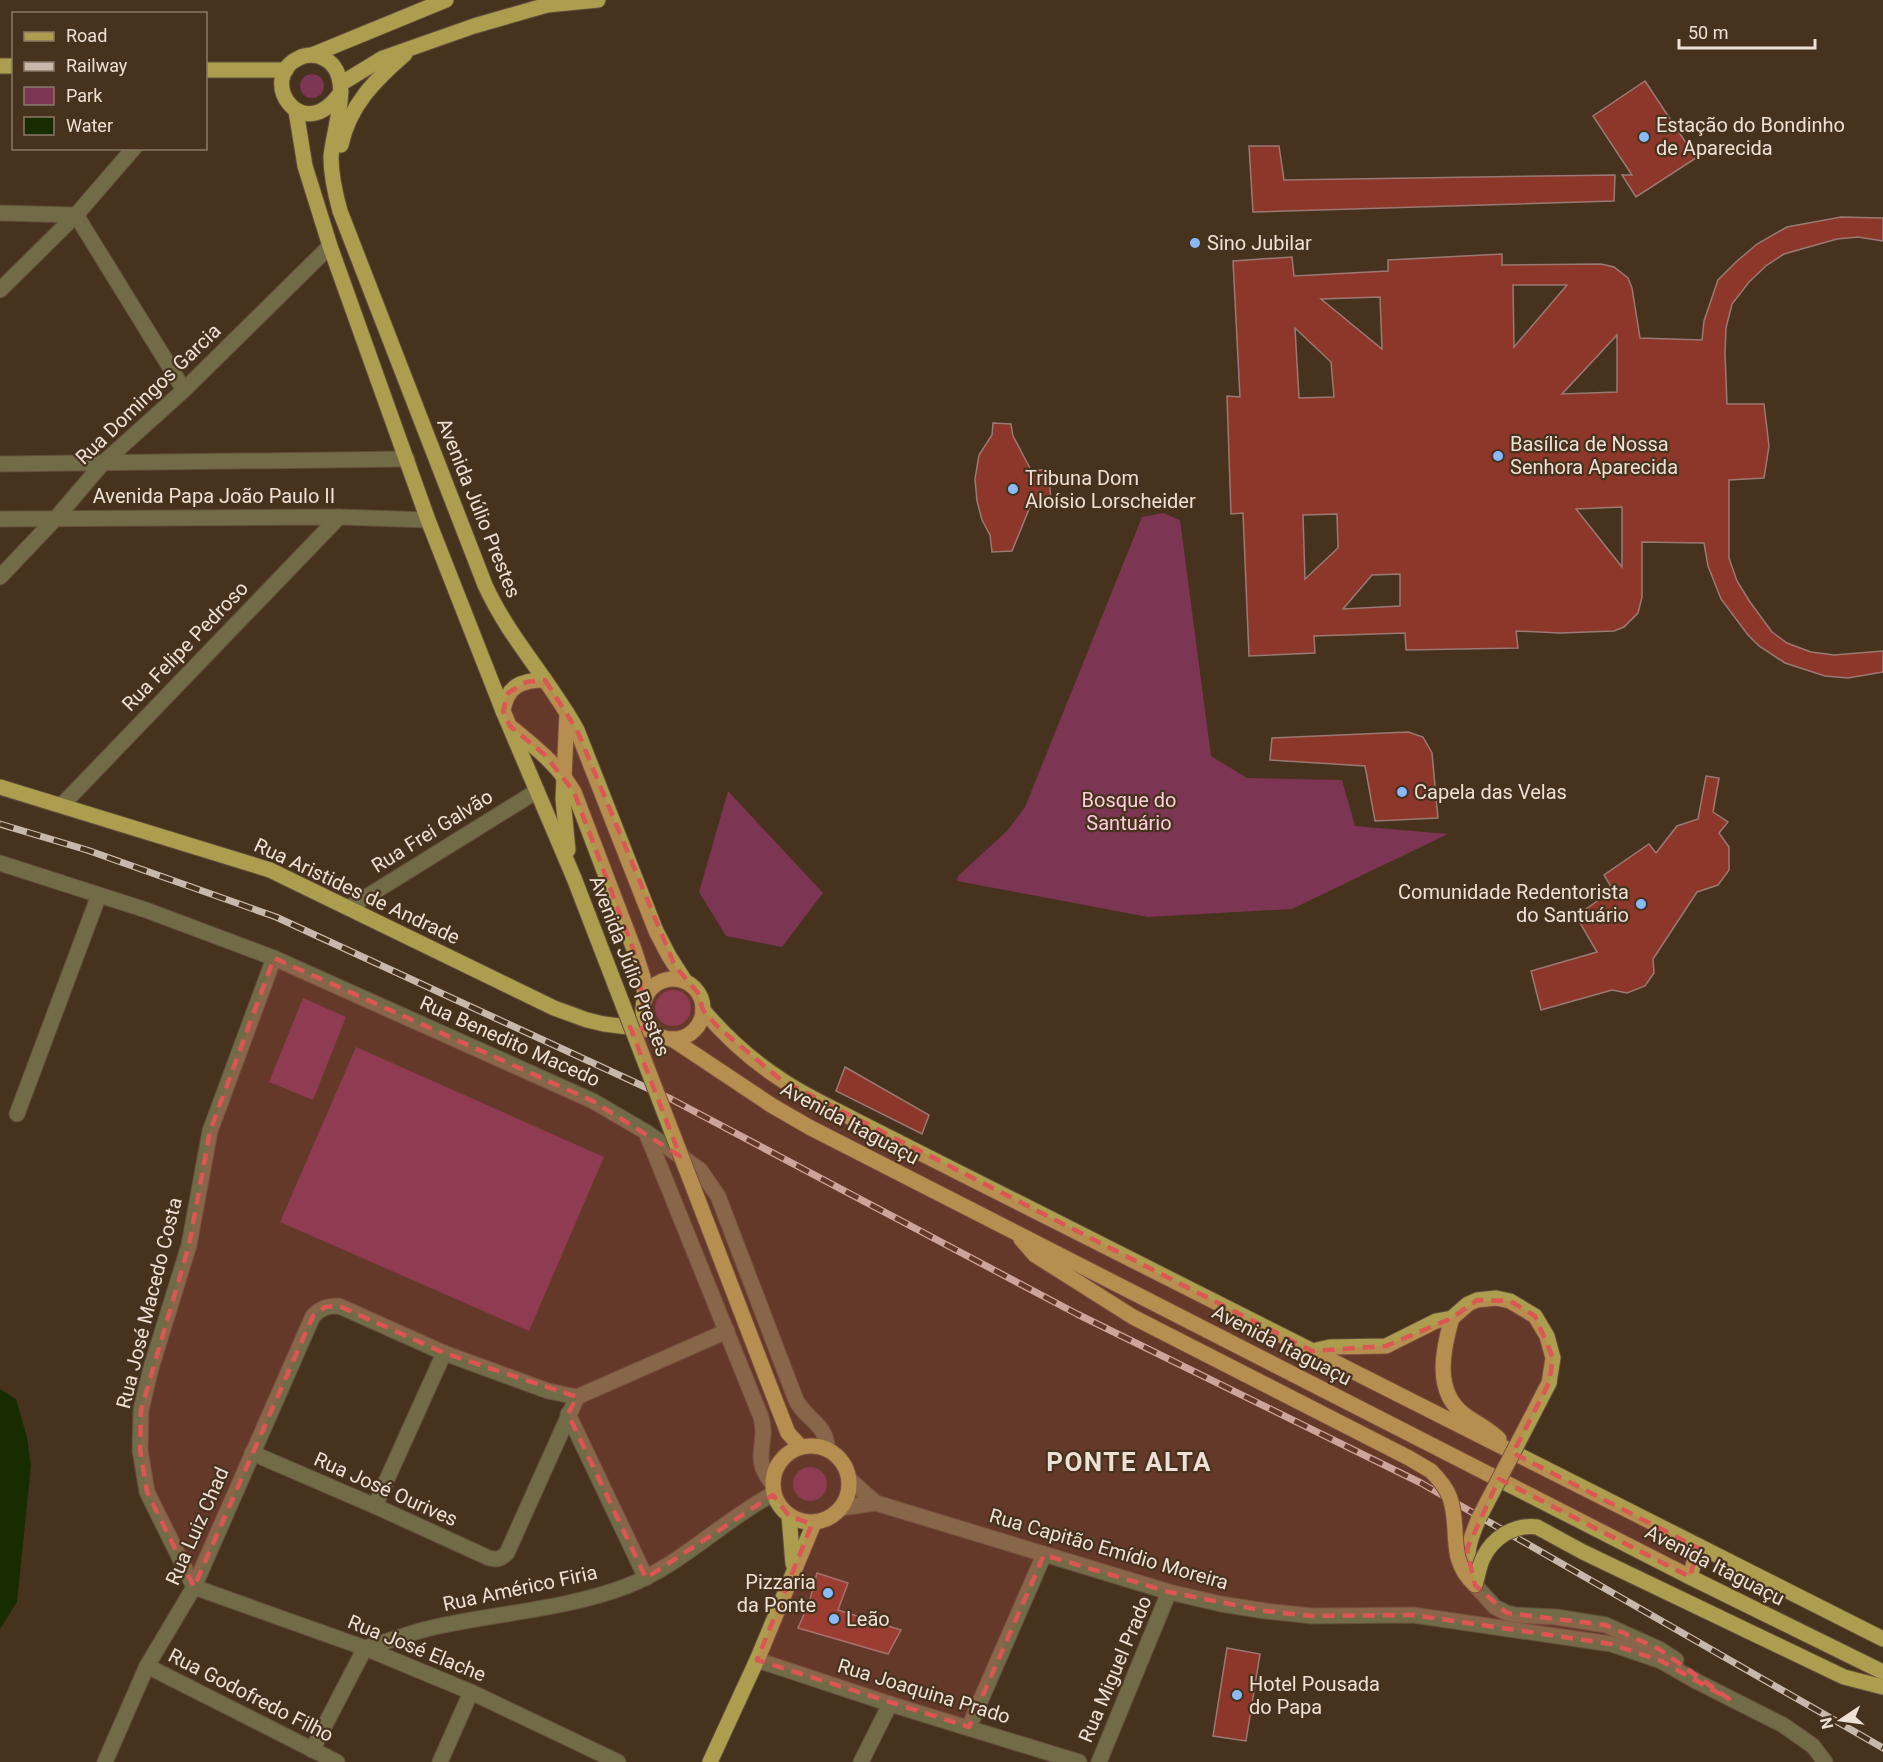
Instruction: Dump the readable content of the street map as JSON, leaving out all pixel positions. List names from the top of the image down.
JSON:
{
  "streets": {
    "main road": ["Avenida Júlio Prestes", "Rua Aristides de Andrade", "Avenida Itaguaçu"],
    "street": [
      "Rua Domingos Garcia",
      "Avenida Papa João Paulo II",
      "Rua Felipe Pedroso",
      "Rua Frei Galvão",
      "Rua Benedito Macedo",
      "Rua José Macedo Costa",
      "Rua José Ourives",
      "Rua Luiz Chad",
      "Rua Capitão Emídio Moreira",
      "Rua Américo Firia",
      "Rua José Elache",
      "Rua Miguel Prado",
      "Rua Joaquina Prado",
      "Rua Godofredo Filho"
    ]
  },
  "crossings": [
    ["Rua Domingos Garcia", "Avenida Papa João Paulo II"],
    ["Rua Domingos Garcia", "Avenida Júlio Prestes"],
    ["Avenida Papa João Paulo II", "Avenida Júlio Prestes"],
    ["Avenida Papa João Paulo II", "Rua Felipe Pedroso"],
    ["Avenida Júlio Prestes", "Rua Frei Galvão"],
    ["Avenida Júlio Prestes", "Rua Aristides de Andrade"],
    ["Avenida Júlio Prestes", "Avenida Itaguaçu"],
    ["Avenida Júlio Prestes", "Rua Capitão Emídio Moreira"],
    ["Avenida Júlio Prestes", "Rua Américo Firia"],
    ["Rua Felipe Pedroso", "Rua Aristides de Andrade"],
    ["Rua Frei Galvão", "Rua Aristides de Andrade"],
    ["Rua Aristides de Andrade", "Avenida Itaguaçu"],
    ["Rua Benedito Macedo", "Rua José Macedo Costa"],
    ["Rua José Macedo Costa", "Rua Luiz Chad"],
    ["Rua José Macedo Costa", "Rua José Elache"],
    ["Rua José Ourives", "Rua Luiz Chad"],
    ["Rua Luiz Chad", "Rua José Elache"],
    ["Rua Luiz Chad", "Rua Godofredo Filho"],
    ["Rua Capitão Emídio Moreira", "Rua Américo Firia"],
    ["Rua Capitão Emídio Moreira", "Rua Miguel Prado"],
    ["Rua Américo Firia", "Rua José Elache"]
  ],
  "districts": ["PONTE ALTA"],
  "parks": ["Bosque do Santuário"],
  "places": [
    "Estação do Bondinho de Aparecida",
    "Sino Jubilar",
    "Basílica de Nossa Senhora Aparecida",
    "Tribuna Dom Aloísio Lorscheider",
    "Capela das Velas",
    "Comunidade Redentorista do Santuário",
    "Pizzaria da Ponte",
    "Leão",
    "Hotel Pousada do Papa"
  ],
  "legend": [
    "Road",
    "Railway",
    "Park",
    "Water"
  ],
  "scale_bar": "50 m",
  "north": "left"
}
